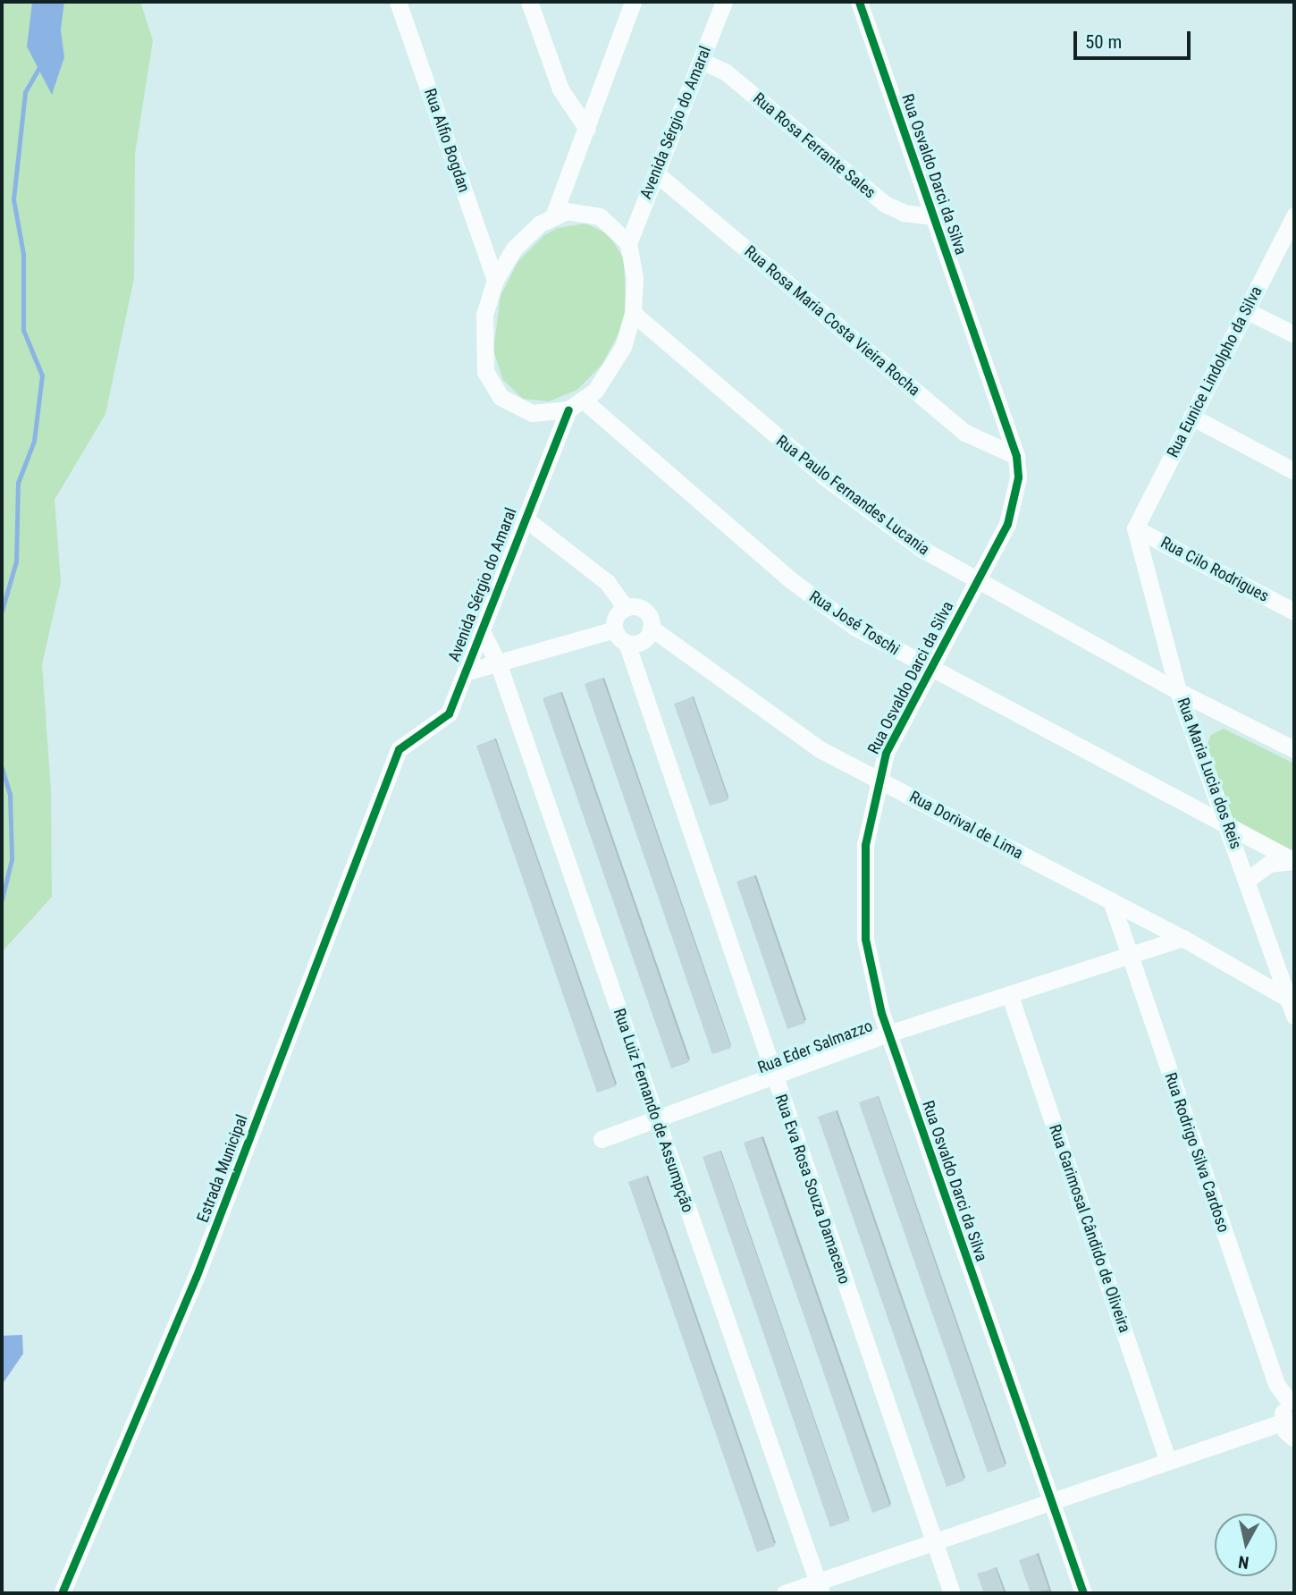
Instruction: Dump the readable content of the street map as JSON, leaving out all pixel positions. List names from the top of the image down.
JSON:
{
  "streets": {
    "street": [
      "Avenida Sérgio do Amaral",
      "Rua Alfio Bogdan",
      "Rua Rosa Ferrante Sales",
      "Rua Osvaldo Darci da Silva",
      "Rua Rosa Maria Costa Vieira Rocha",
      "Rua Eunice Lindolpho da Silva",
      "Rua Paulo Fernandes Lucania",
      "Rua Cilo Rodrigues",
      "Rua José Toschi",
      "Rua Maria Lucia dos Reis",
      "Rua Dorival de Lima",
      "Rua Eder Salmazzo",
      "Rua Luiz Fernando de Assumpção",
      "Rua Rodrigo Silva Cardoso",
      "Estrada Municipal",
      "Rua Eva Rosa Souza Damaceno",
      "Rua Garimosal Cândido de Oliveira"
    ]
  },
  "crossings": [
    ["Avenida Sérgio do Amaral", "Rua Alfio Bogdan"],
    ["Avenida Sérgio do Amaral", "Rua Rosa Ferrante Sales"],
    ["Avenida Sérgio do Amaral", "Rua Rosa Maria Costa Vieira Rocha"],
    ["Avenida Sérgio do Amaral", "Rua Paulo Fernandes Lucania"],
    ["Avenida Sérgio do Amaral", "Rua José Toschi"],
    ["Avenida Sérgio do Amaral", "Rua Luiz Fernando de Assumpção"],
    ["Avenida Sérgio do Amaral", "Estrada Municipal"],
    ["Rua Alfio Bogdan", "Rua Paulo Fernandes Lucania"],
    ["Rua Alfio Bogdan", "Rua José Toschi"],
    ["Rua Rosa Ferrante Sales", "Rua Osvaldo Darci da Silva"],
    ["Rua Osvaldo Darci da Silva", "Rua Rosa Maria Costa Vieira Rocha"],
    ["Rua Osvaldo Darci da Silva", "Rua Paulo Fernandes Lucania"],
    ["Rua Osvaldo Darci da Silva", "Rua José Toschi"],
    ["Rua Osvaldo Darci da Silva", "Rua Dorival de Lima"],
    ["Rua Osvaldo Darci da Silva", "Rua Eder Salmazzo"],
    ["Rua Eunice Lindolpho da Silva", "Rua Cilo Rodrigues"],
    ["Rua Eunice Lindolpho da Silva", "Rua Maria Lucia dos Reis"],
    ["Rua Paulo Fernandes Lucania", "Rua José Toschi"],
    ["Rua Paulo Fernandes Lucania", "Rua Maria Lucia dos Reis"],
    ["Rua Cilo Rodrigues", "Rua Maria Lucia dos Reis"],
    ["Rua José Toschi", "Rua Maria Lucia dos Reis"],
    ["Rua Maria Lucia dos Reis", "Rua Dorival de Lima"],
    ["Rua Dorival de Lima", "Rua Eder Salmazzo"],
    ["Rua Dorival de Lima", "Rua Rodrigo Silva Cardoso"],
    ["Rua Dorival de Lima", "Rua Eva Rosa Souza Damaceno"],
    ["Rua Eder Salmazzo", "Rua Luiz Fernando de Assumpção"],
    ["Rua Eder Salmazzo", "Rua Rodrigo Silva Cardoso"],
    ["Rua Eder Salmazzo", "Rua Eva Rosa Souza Damaceno"],
    ["Rua Eder Salmazzo", "Rua Garimosal Cândido de Oliveira"]
  ],
  "scale_bar": "50 m",
  "north": "bottom"
}
